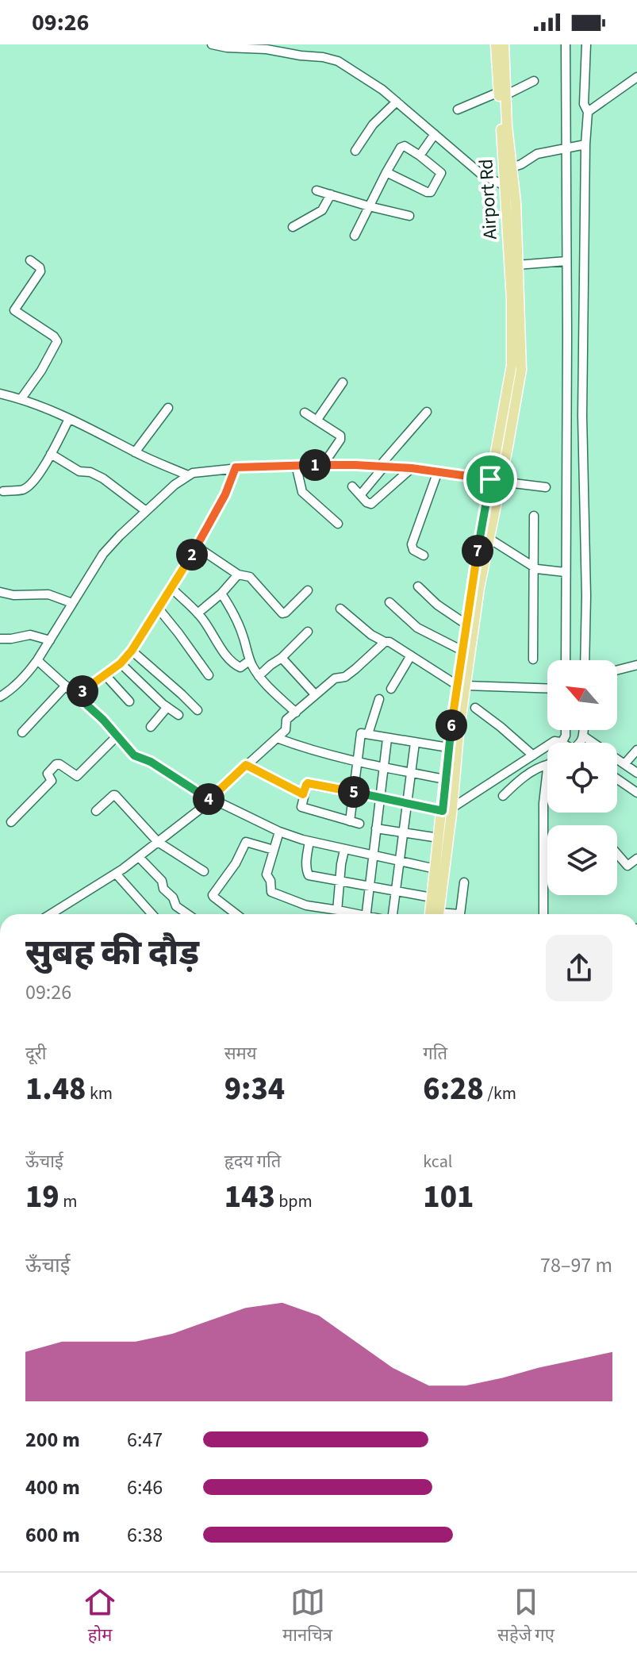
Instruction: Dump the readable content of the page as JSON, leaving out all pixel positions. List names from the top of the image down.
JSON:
{
  "streets": {
    "main road": ["Airport Rd"]
  },
  "north": "top left",
  "page": {
    "status": "09:26",
    "pins": [
      "1",
      "7",
      "2",
      "3",
      "6",
      "5",
      "4"
    ],
    "heading": ["सुबह की दौड़", "09:26"],
    "stats": [
      ["दूरी", "1.48 km"],
      ["समय", "9:34"],
      ["गति", "6:28 /km"],
      ["ऊँचाई", "19 m"],
      ["हृदय गति", "143 bpm"],
      ["kcal", "101"]
    ],
    "chart": ["ऊँचाई", "78–97 m"],
    "list": [
      {
        "name": "200 m",
        "note": "6:47"
      },
      {
        "name": "400 m",
        "note": "6:46"
      },
      {
        "name": "600 m",
        "note": "6:38"
      }
    ],
    "tabs": ["होम", "मानचित्र", "सहेजे गए"]
  }
}
